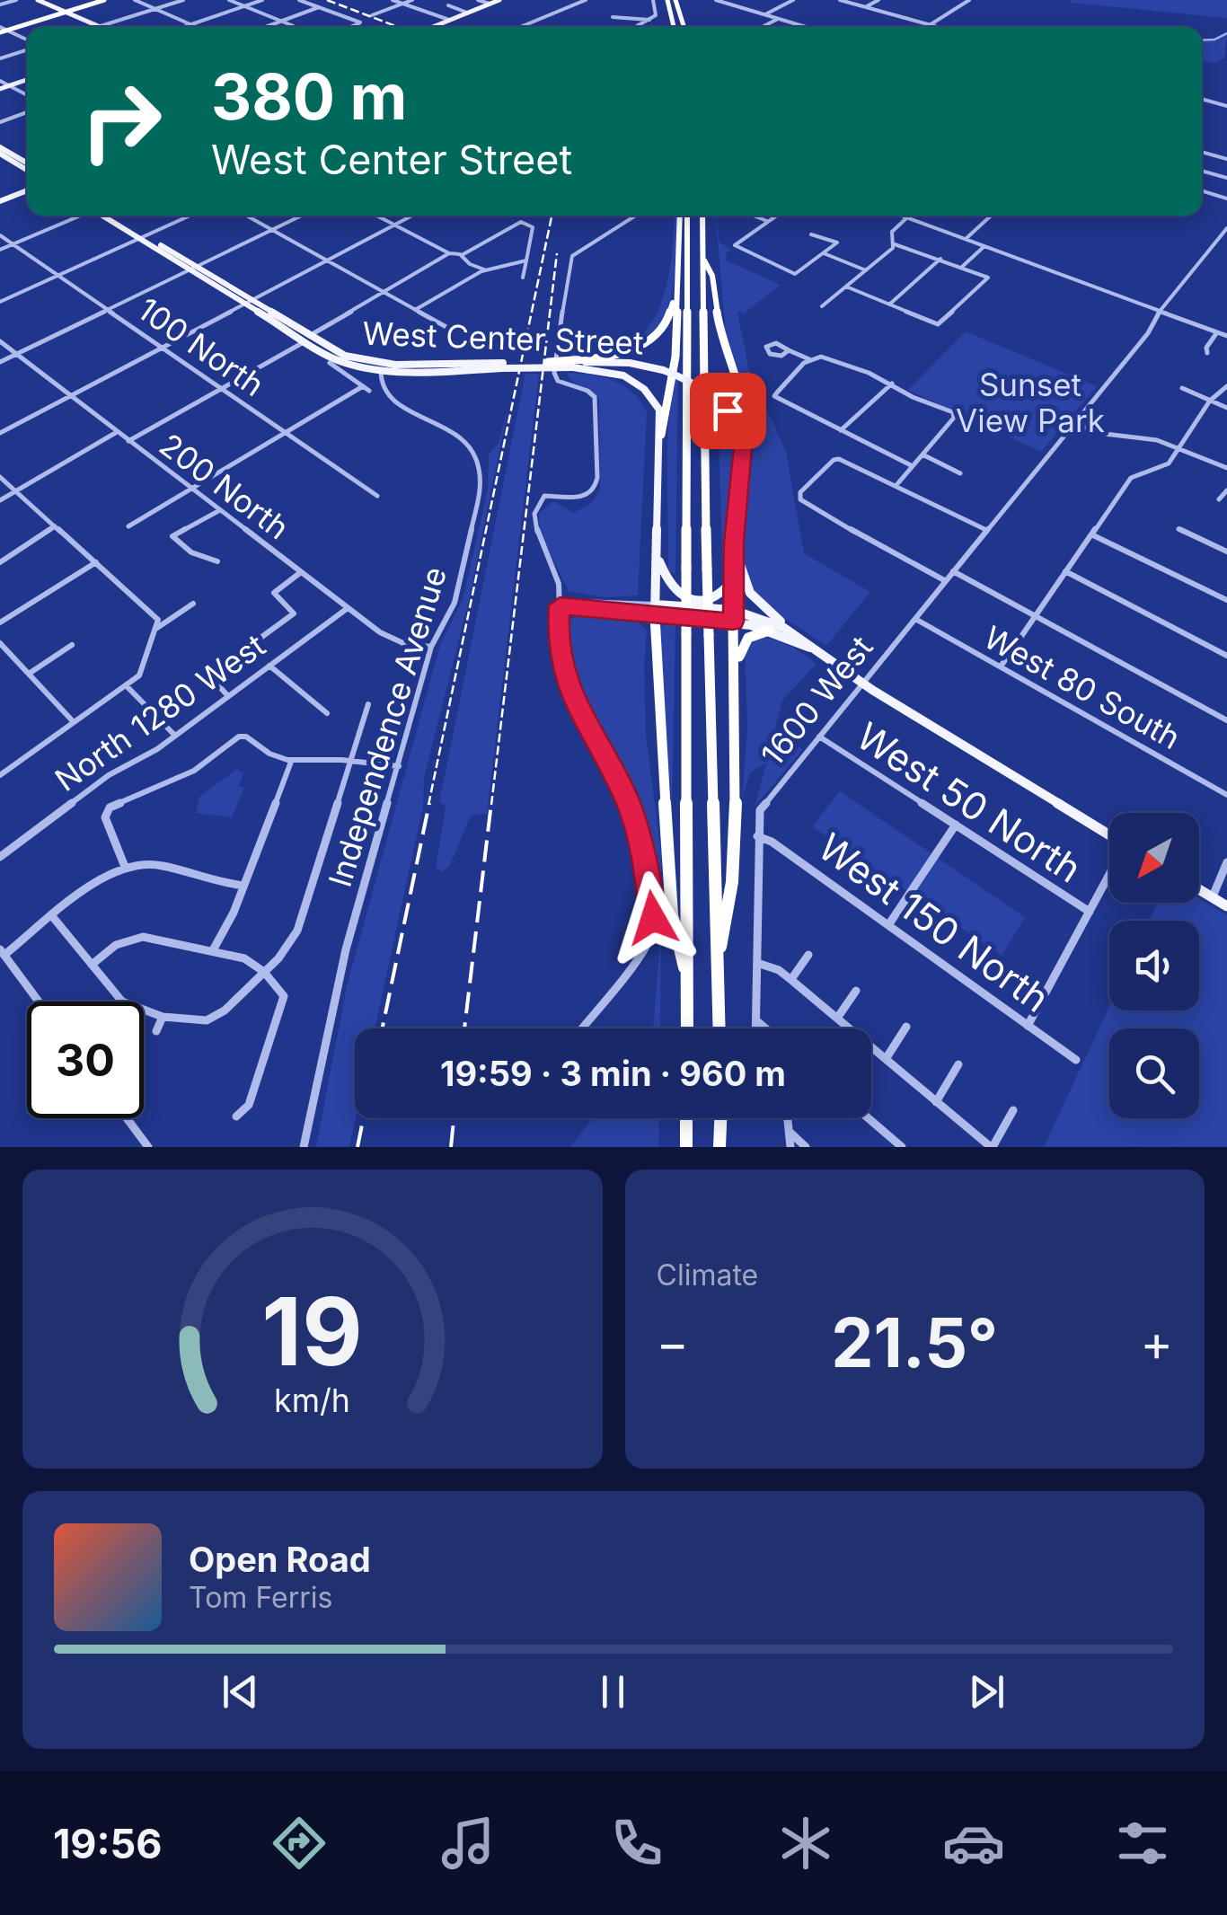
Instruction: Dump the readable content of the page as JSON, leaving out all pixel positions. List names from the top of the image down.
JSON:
{
  "streets": {
    "main road": ["West Center Street"],
    "street": [
      "100 North",
      "200 North",
      "West 80 South",
      "1600 West",
      "North 1280 West",
      "Independence Avenue",
      "West 50 North",
      "West 150 North"
    ]
  },
  "crossings": [
    ["West Center Street", "Independence Avenue"],
    ["200 North", "North 1280 West"],
    ["200 North", "Independence Avenue"],
    ["West 80 South", "1600 West"],
    ["1600 West", "West 50 North"],
    ["1600 West", "West 150 North"]
  ],
  "parks": ["Sunset View Park"],
  "north": "bottom left",
  "page": {
    "turn": ["380 m", "West Center Street"],
    "limit": "30",
    "trip": "19:59 · 3 min · 960 m",
    "tile": "Climate",
    "heat": ["−", "21.5°", "+"],
    "song": ["Open Road", "Tom Ferris"],
    "tabs": "19:56",
    "gauge": ["19", "km/h"]
  }
}
